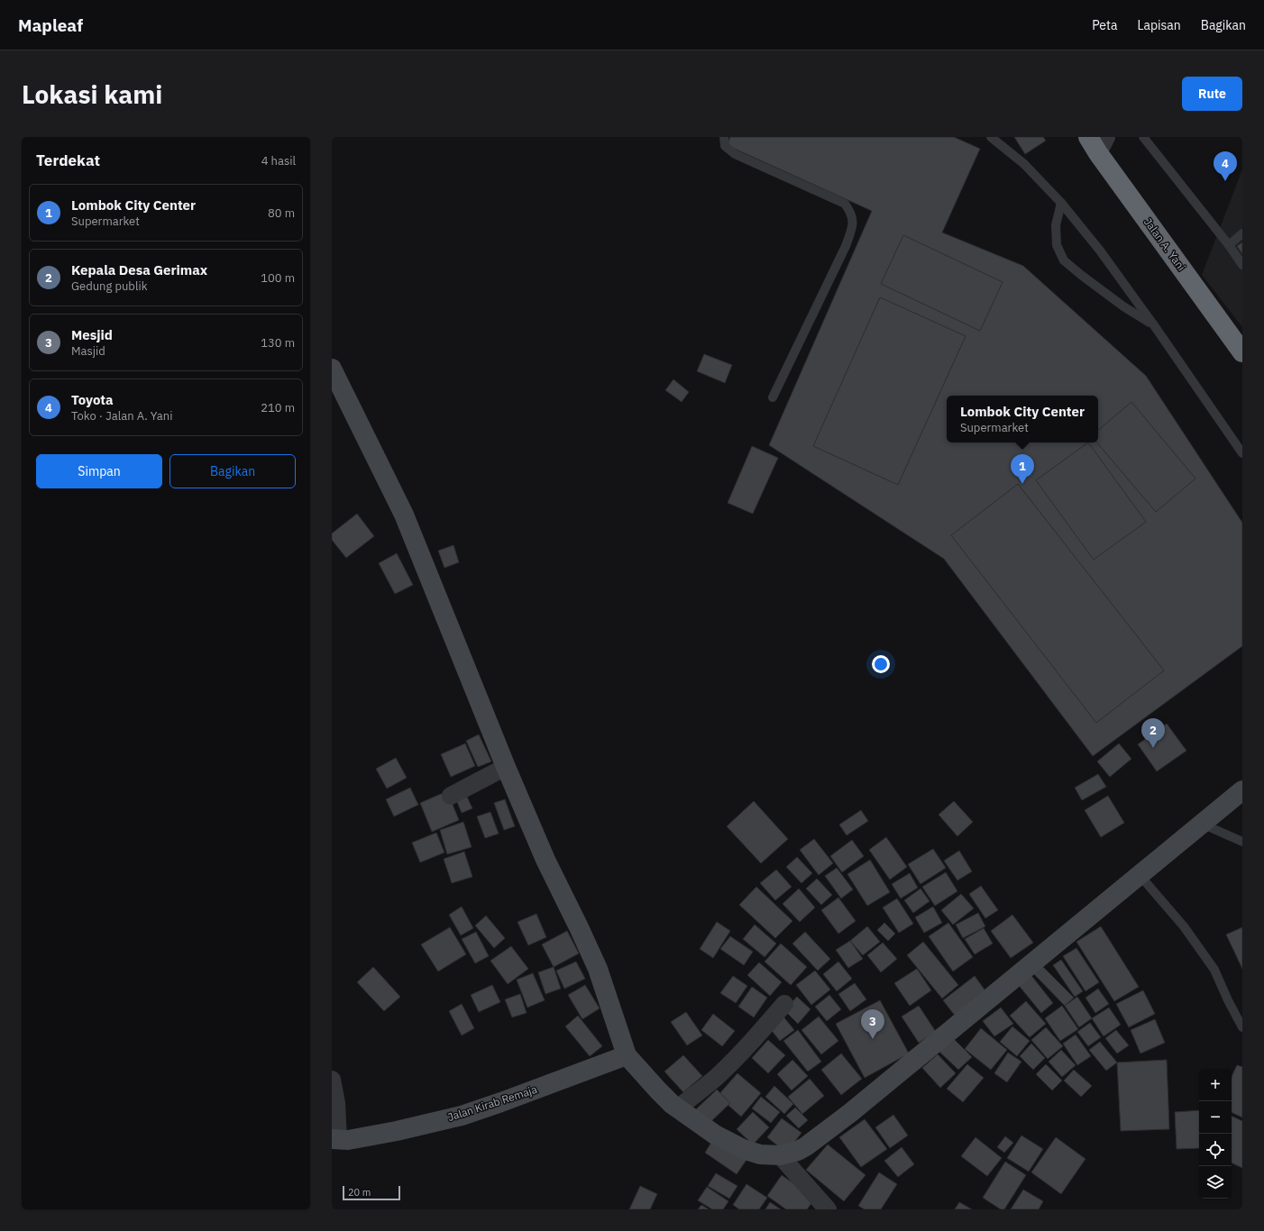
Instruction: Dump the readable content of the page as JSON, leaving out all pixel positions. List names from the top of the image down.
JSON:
{
  "streets": {
    "highway": ["Jalan A. Yani"],
    "street": ["Jalan Kirab Remaja"]
  },
  "scale_bar": "20 m",
  "page": {
    "header": "Mapleaf",
    "nav": ["Peta", "Lapisan", "Bagikan"],
    "buttons": [
      "Rute",
      ["Simpan", "Bagikan"]
    ],
    "title": "Lokasi kami",
    "heading": ["Terdekat", "4 hasil"],
    "pins": [
      "4",
      "1",
      "2",
      "3"
    ],
    "list": [
      {
        "mark": "1",
        "name": "Lombok City Center",
        "note": "Supermarket",
        "value": "80 m"
      },
      {
        "mark": "2",
        "name": "Kepala Desa Gerimax",
        "note": "Gedung publik",
        "value": "100 m"
      },
      {
        "mark": "3",
        "name": "Mesjid",
        "note": "Masjid",
        "value": "130 m"
      },
      {
        "mark": "4",
        "name": "Toyota",
        "note": "Toko · Jalan A. Yani",
        "value": "210 m"
      }
    ],
    "popup": ["Lombok City Center", "Supermarket"],
    "map_buttons": ["+", "−"],
    "scale": "20 m"
  }
}
